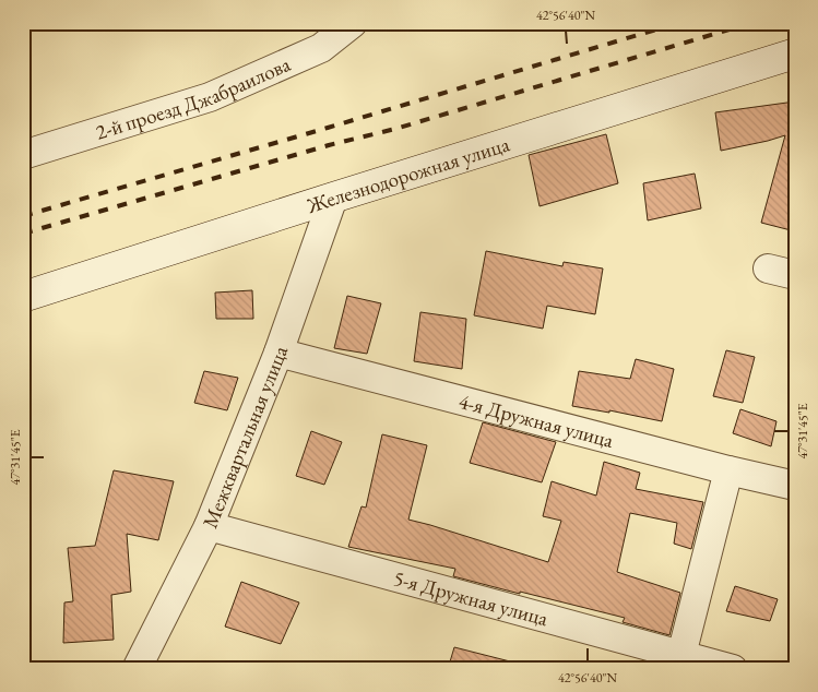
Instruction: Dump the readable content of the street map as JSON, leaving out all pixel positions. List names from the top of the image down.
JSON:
{
  "streets": {
    "street": [
      "2-й проезд Джабраилова",
      "Железнодорожная улица",
      "4-я Дружная улица",
      "Межквартальная улица",
      "5-я Дружная улица"
    ]
  },
  "crossings": [
    ["Железнодорожная улица", "Межквартальная улица"],
    ["4-я Дружная улица", "Межквартальная улица"],
    ["Межквартальная улица", "5-я Дружная улица"]
  ],
  "coordinates": ["42°56'40\"N", "47°31'45\"E"]
}
